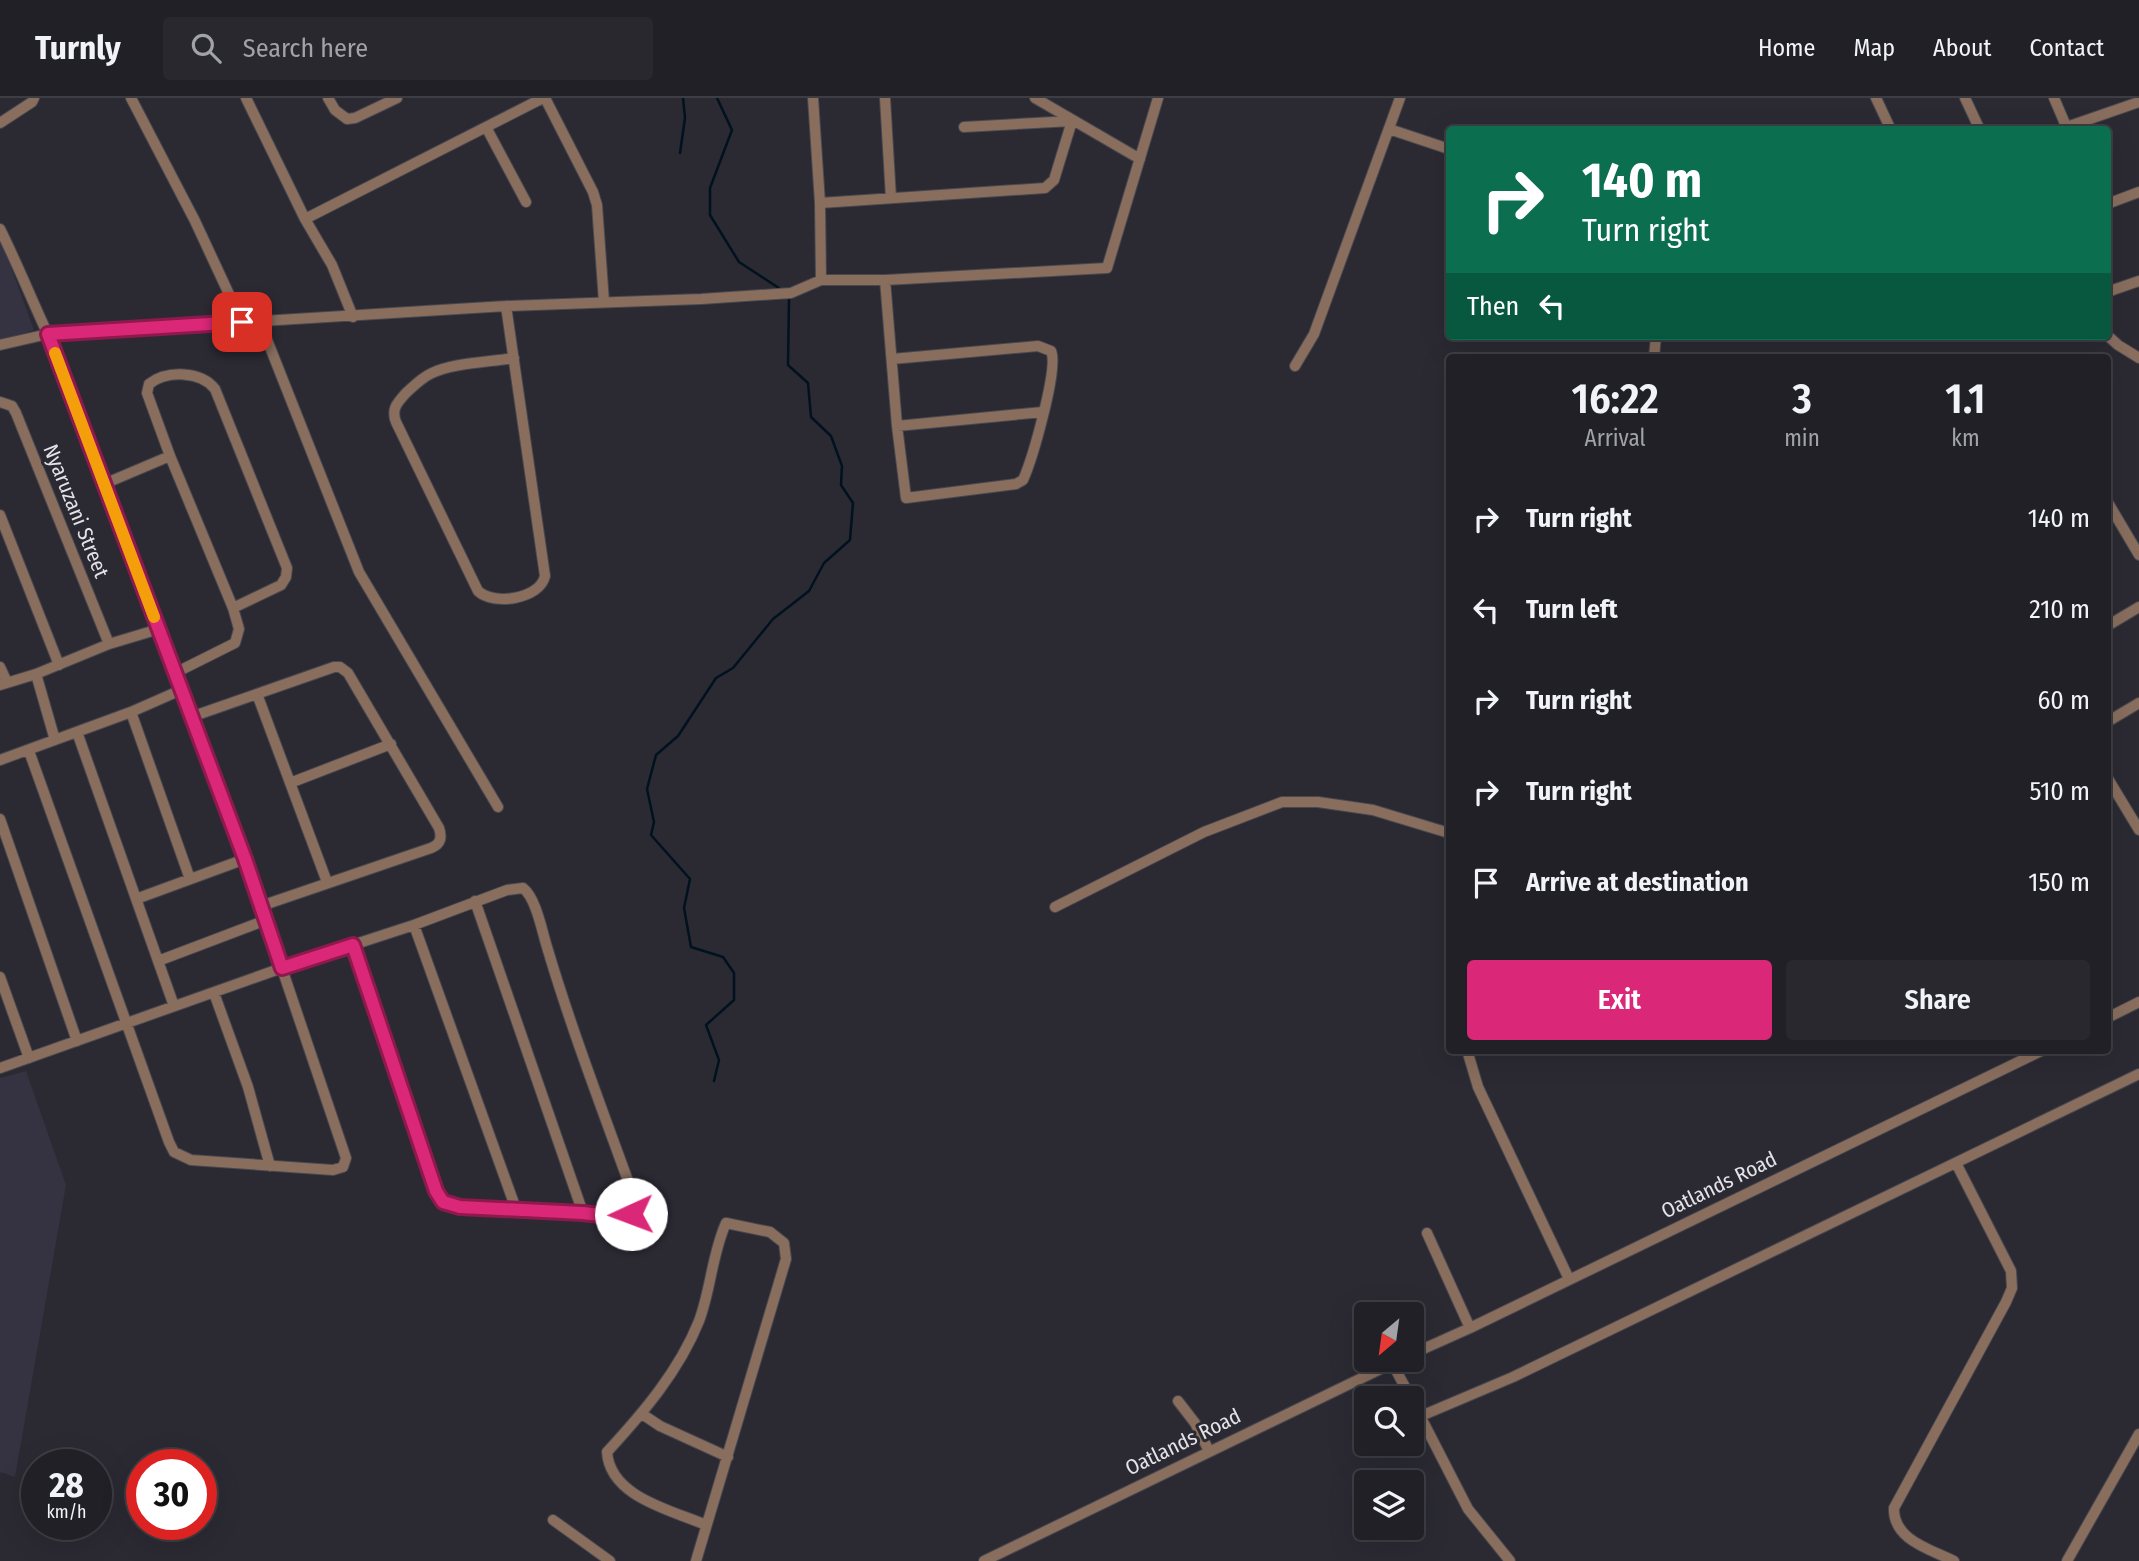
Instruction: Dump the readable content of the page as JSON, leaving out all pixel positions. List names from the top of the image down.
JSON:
{
  "streets": {
    "street": ["Nyaruzani Street", "Oatlands Road"]
  },
  "north": "bottom left",
  "page": {
    "header": "Turnly",
    "search": "Search here",
    "nav": [
      "Home",
      "Map",
      "About",
      "Contact"
    ],
    "turn": ["140 m", "Turn right"],
    "then": "Then",
    "eta": [
      "16:22",
      "Arrival",
      "3",
      "min",
      "1.1",
      "km"
    ],
    "list": [
      {
        "name": "Turn right",
        "value": "140 m"
      },
      {
        "name": "Turn left",
        "value": "210 m"
      },
      {
        "name": "Turn right",
        "value": "60 m"
      },
      {
        "name": "Turn right",
        "value": "510 m"
      },
      {
        "name": "Arrive at destination",
        "value": "150 m"
      }
    ],
    "buttons": ["Exit", "Share"],
    "speed": "28 km/h",
    "limit": "30"
  }
}
